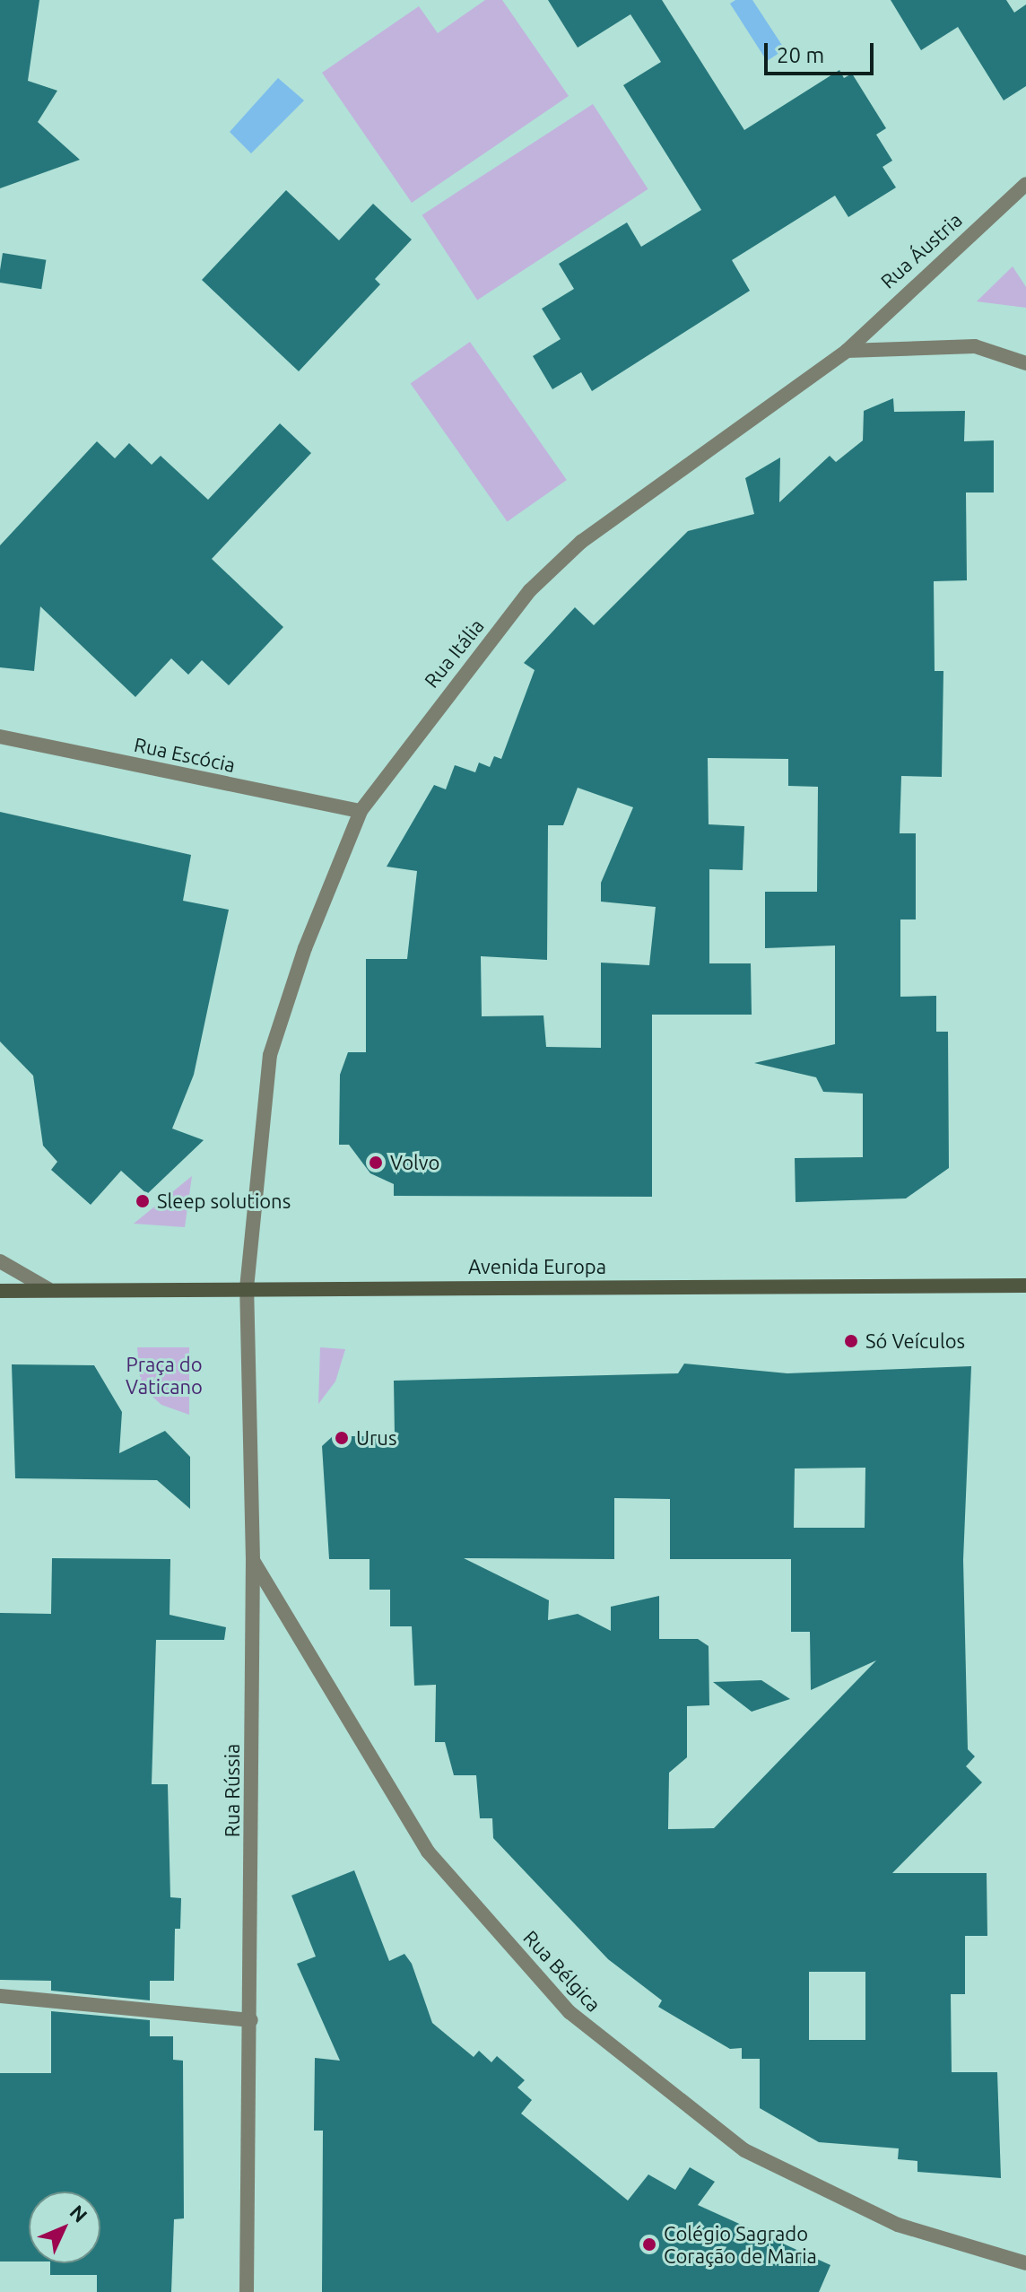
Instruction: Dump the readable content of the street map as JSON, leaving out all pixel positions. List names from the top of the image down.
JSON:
{
  "streets": {
    "main road": ["Avenida Europa"],
    "street": [
      "Rua Áustria",
      "Rua Itália",
      "Rua Escócia",
      "Rua Rússia",
      "Rua Bélgica"
    ]
  },
  "crossings": [
    ["Rua Áustria", "Rua Itália"],
    ["Rua Itália", "Rua Escócia"],
    ["Rua Itália", "Avenida Europa"],
    ["Rua Itália", "Rua Rússia"],
    ["Avenida Europa", "Rua Rússia"],
    ["Rua Rússia", "Rua Bélgica"]
  ],
  "parks": ["Praça do Vaticano"],
  "places": [
    "Volvo",
    "Sleep solutions",
    "Só Veículos",
    "Urus",
    "Colégio Sagrado Coração de Maria"
  ],
  "scale_bar": "20 m",
  "north": "top right"
}
